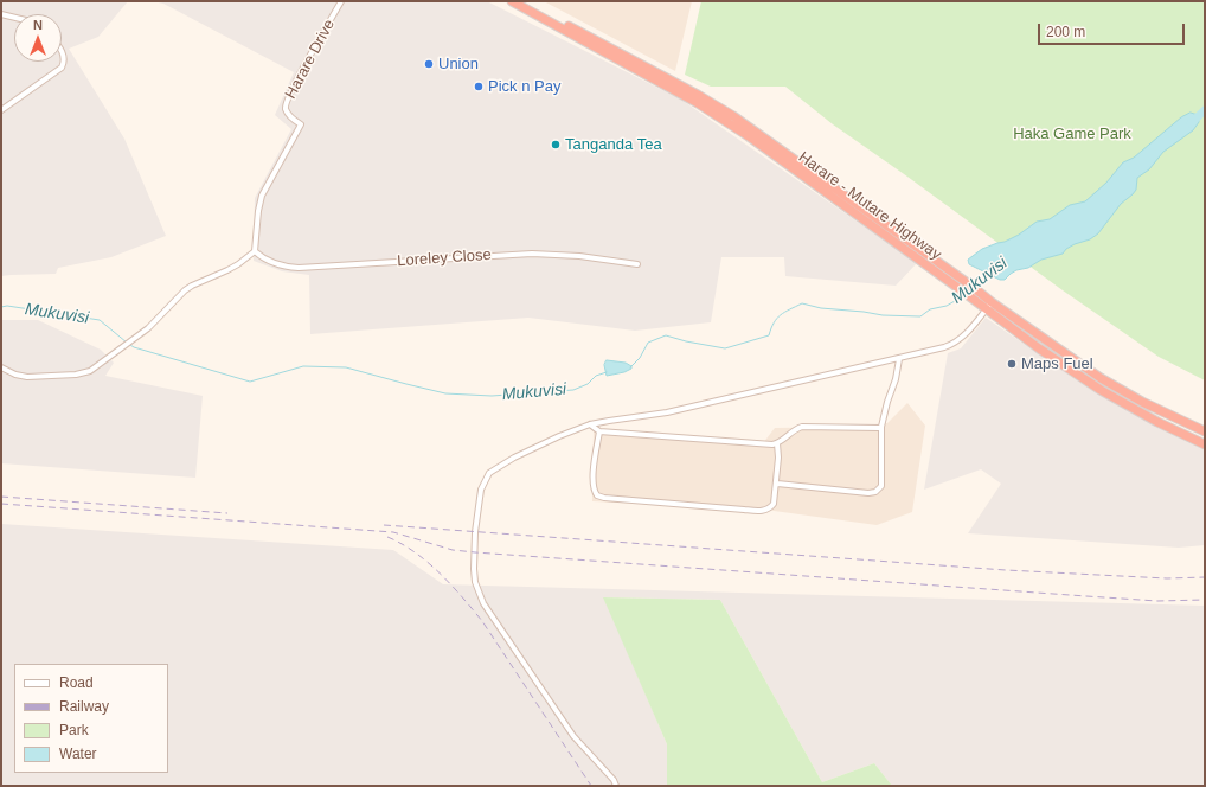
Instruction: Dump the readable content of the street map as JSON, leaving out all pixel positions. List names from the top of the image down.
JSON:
{
  "streets": {
    "highway": ["Harare - Mutare Highway"],
    "street": ["Harare Drive", "Loreley Close"]
  },
  "crossings": [
    ["Harare Drive", "Loreley Close"]
  ],
  "water": ["Mukuvisi"],
  "parks": ["Haka Game Park"],
  "places": [
    "Union",
    "Pick n Pay",
    "Tanganda Tea",
    "Maps Fuel"
  ],
  "legend": [
    "Road",
    "Railway",
    "Park",
    "Water"
  ],
  "scale_bar": "200 m",
  "north": "top"
}
